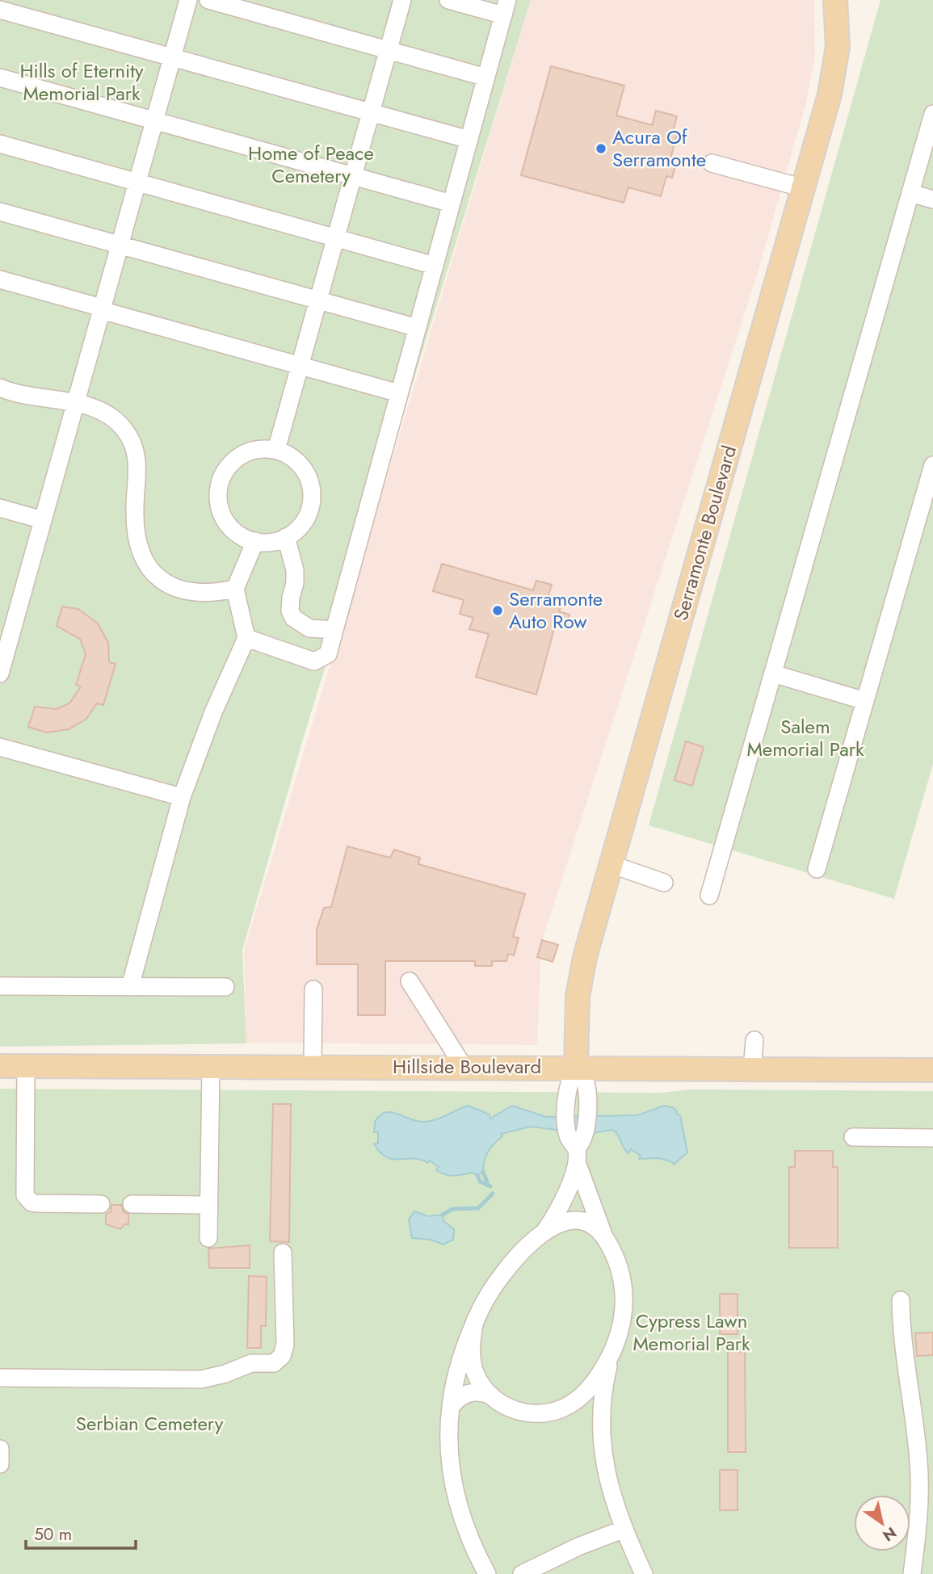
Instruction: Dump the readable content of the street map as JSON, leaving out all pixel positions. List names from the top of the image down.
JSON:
{
  "streets": {
    "main road": ["Serramonte Boulevard", "Hillside Boulevard"]
  },
  "crossings": [
    ["Serramonte Boulevard", "Hillside Boulevard"]
  ],
  "parks": [
    "Hills of Eternity Memorial Park",
    "Home of Peace Cemetery",
    "Salem Memorial Park",
    "Cypress Lawn Memorial Park",
    "Serbian Cemetery"
  ],
  "places": ["Acura Of Serramonte", "Serramonte Auto Row"],
  "scale_bar": "50 m",
  "north": "bottom right"
}
